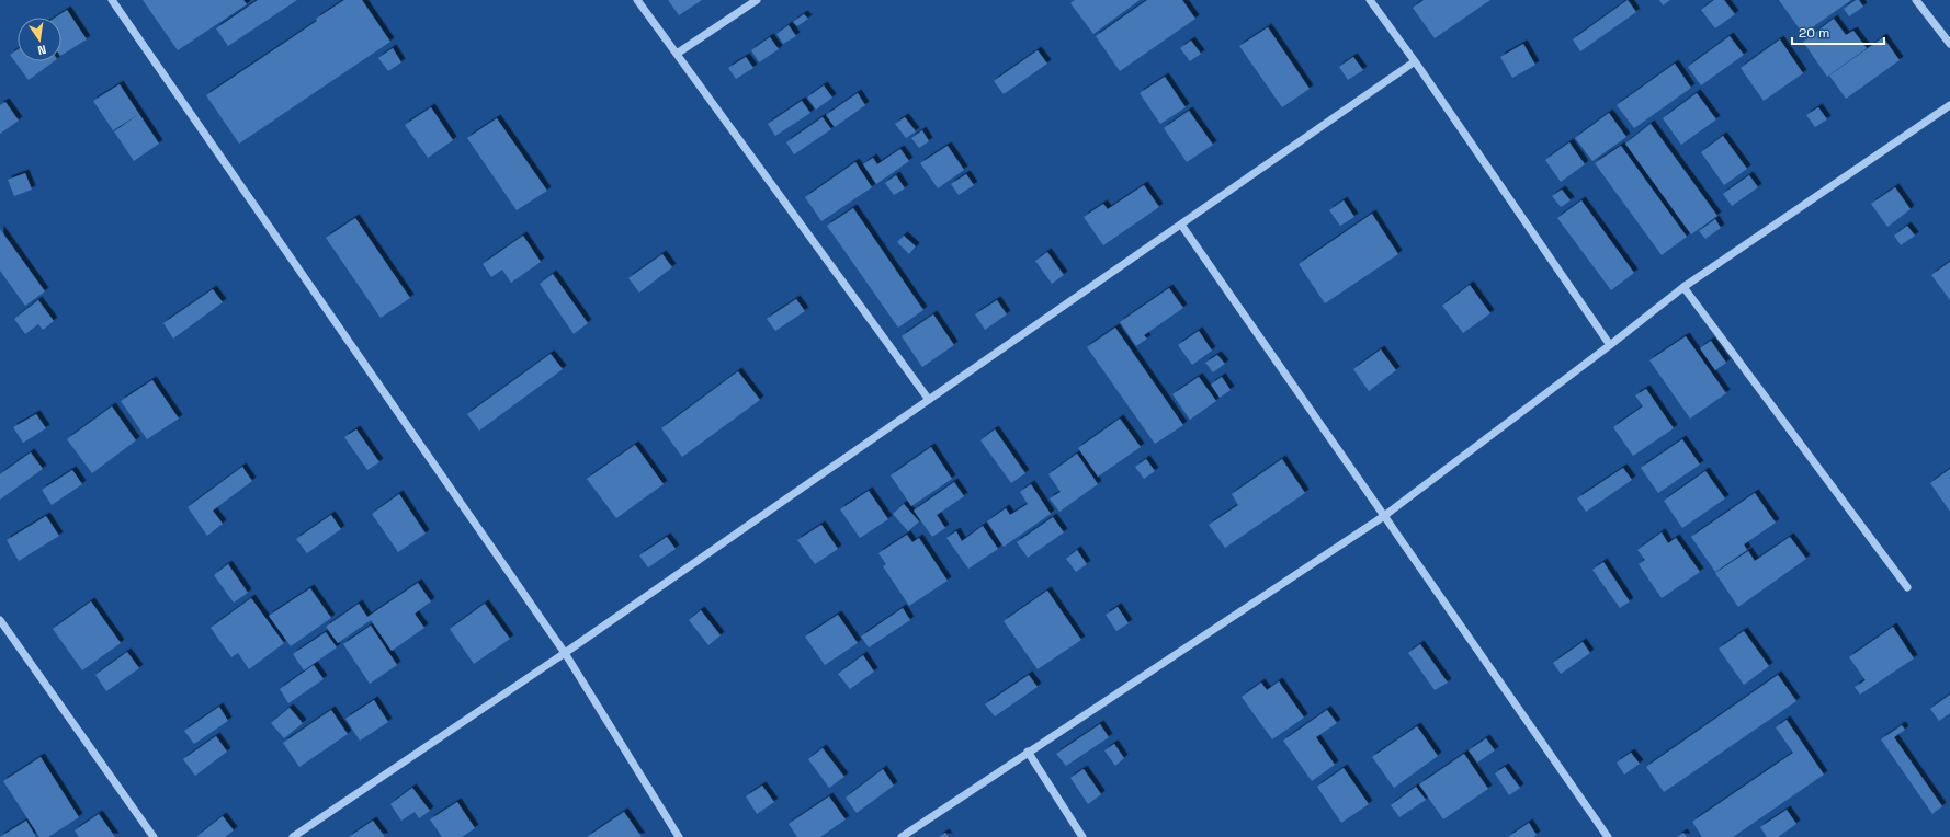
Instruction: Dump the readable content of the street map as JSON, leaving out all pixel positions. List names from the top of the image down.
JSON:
{
  "scale_bar": "20 m",
  "north": "bottom"
}
